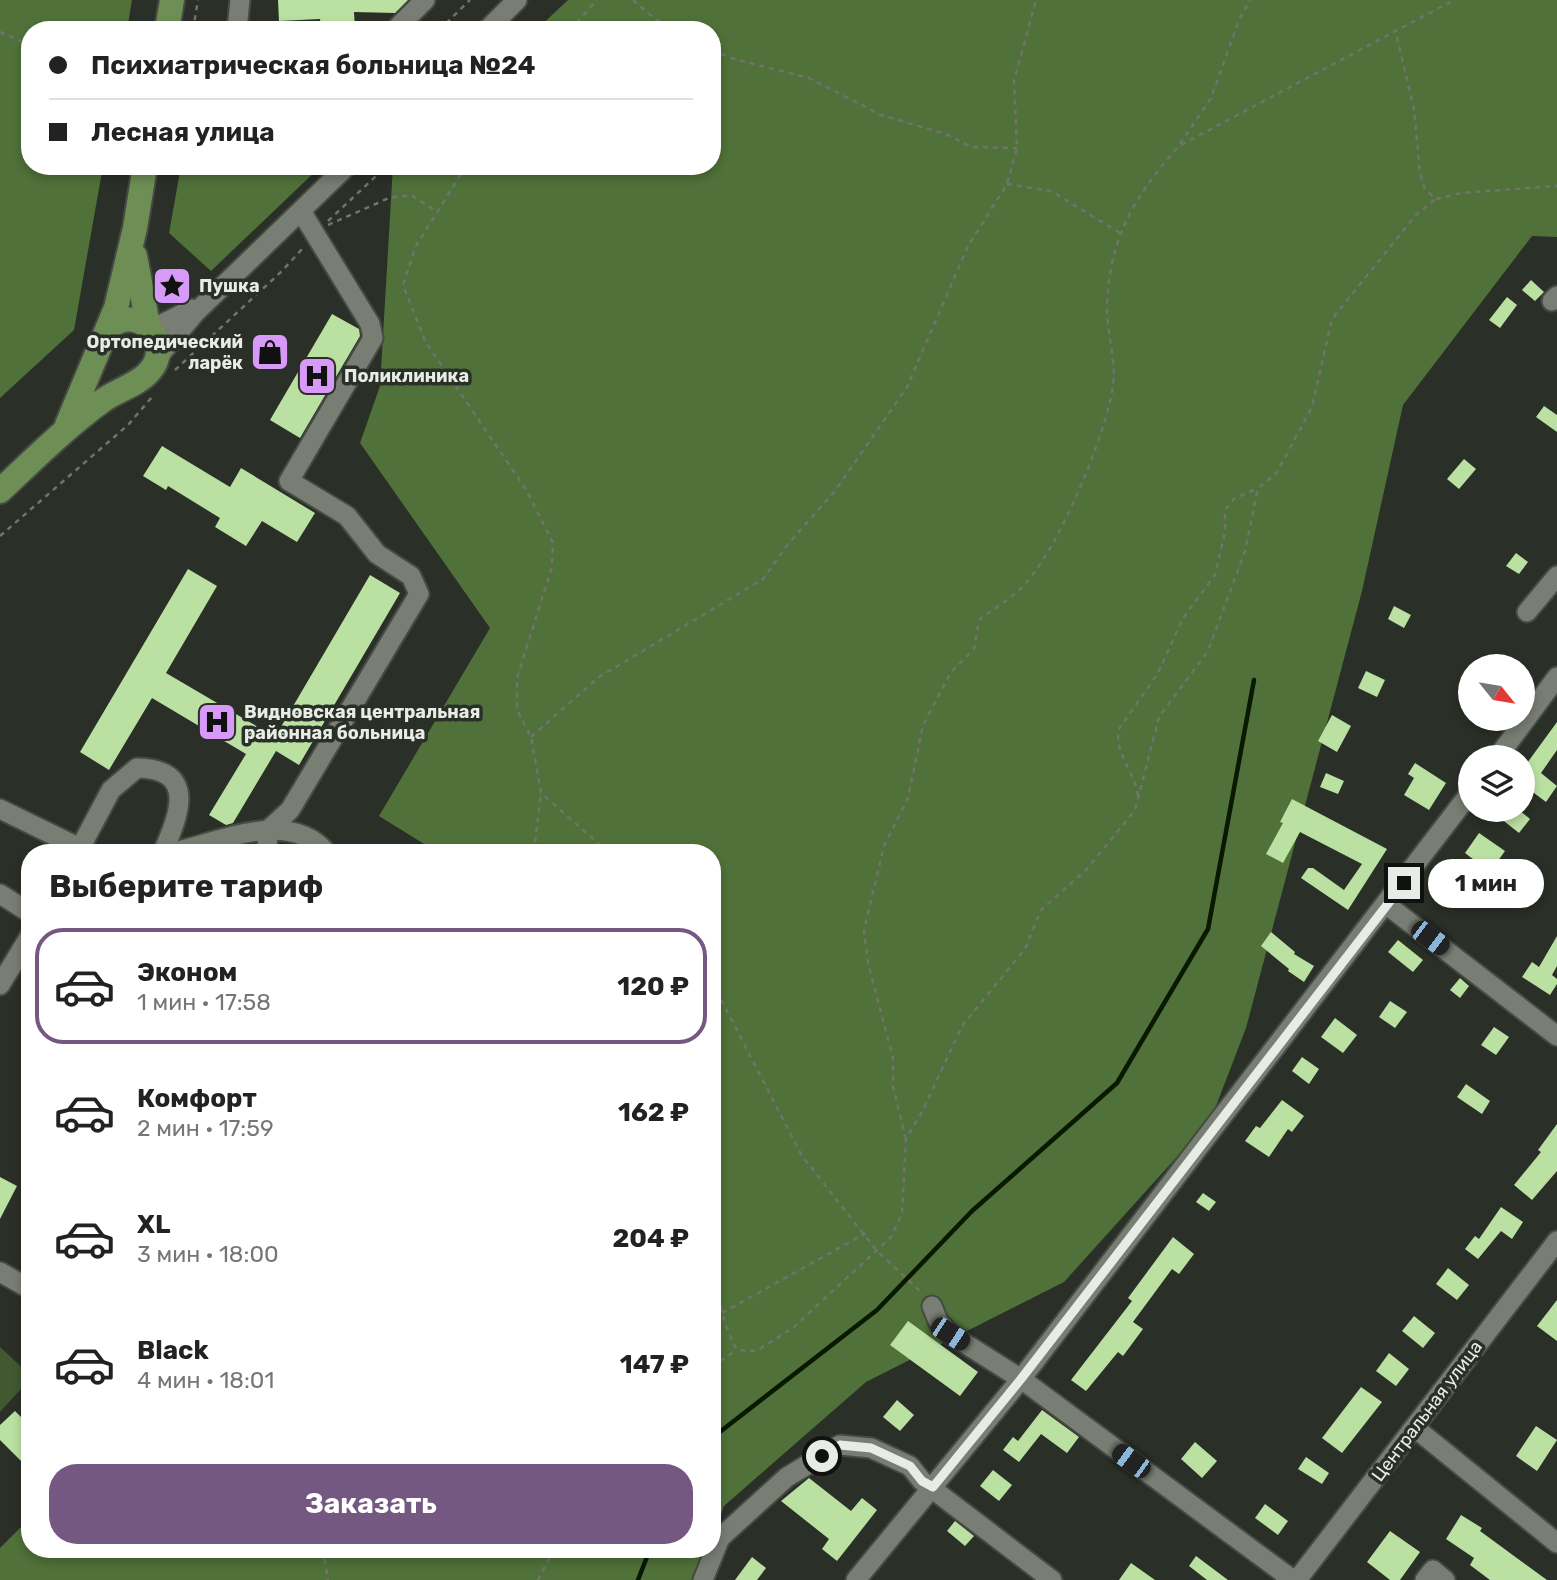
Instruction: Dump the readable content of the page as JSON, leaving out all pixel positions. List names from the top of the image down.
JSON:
{
  "streets": {
    "street": ["Центральная улица"]
  },
  "places": {
    "place": ["Пушка"],
    "shop": ["Ортопедический ларёк"],
    "hospital": ["Поликлиника", "Видновская центральная районная больница"]
  },
  "north": "bottom right",
  "page": {
    "banner": ["Психиатрическая больница №24", "Лесная улица"],
    "heading": "Выберите тариф",
    "bubble": "1 мин",
    "list": [
      {
        "name": "Эконом",
        "note": "1 мин · 17:58",
        "value": "120 ₽"
      },
      {
        "name": "Комфорт",
        "note": "2 мин · 17:59",
        "value": "162 ₽"
      },
      {
        "name": "XL",
        "note": "3 мин · 18:00",
        "value": "204 ₽"
      },
      {
        "name": "Black",
        "note": "4 мин · 18:01",
        "value": "147 ₽"
      }
    ],
    "buttons": "Заказать"
  }
}
